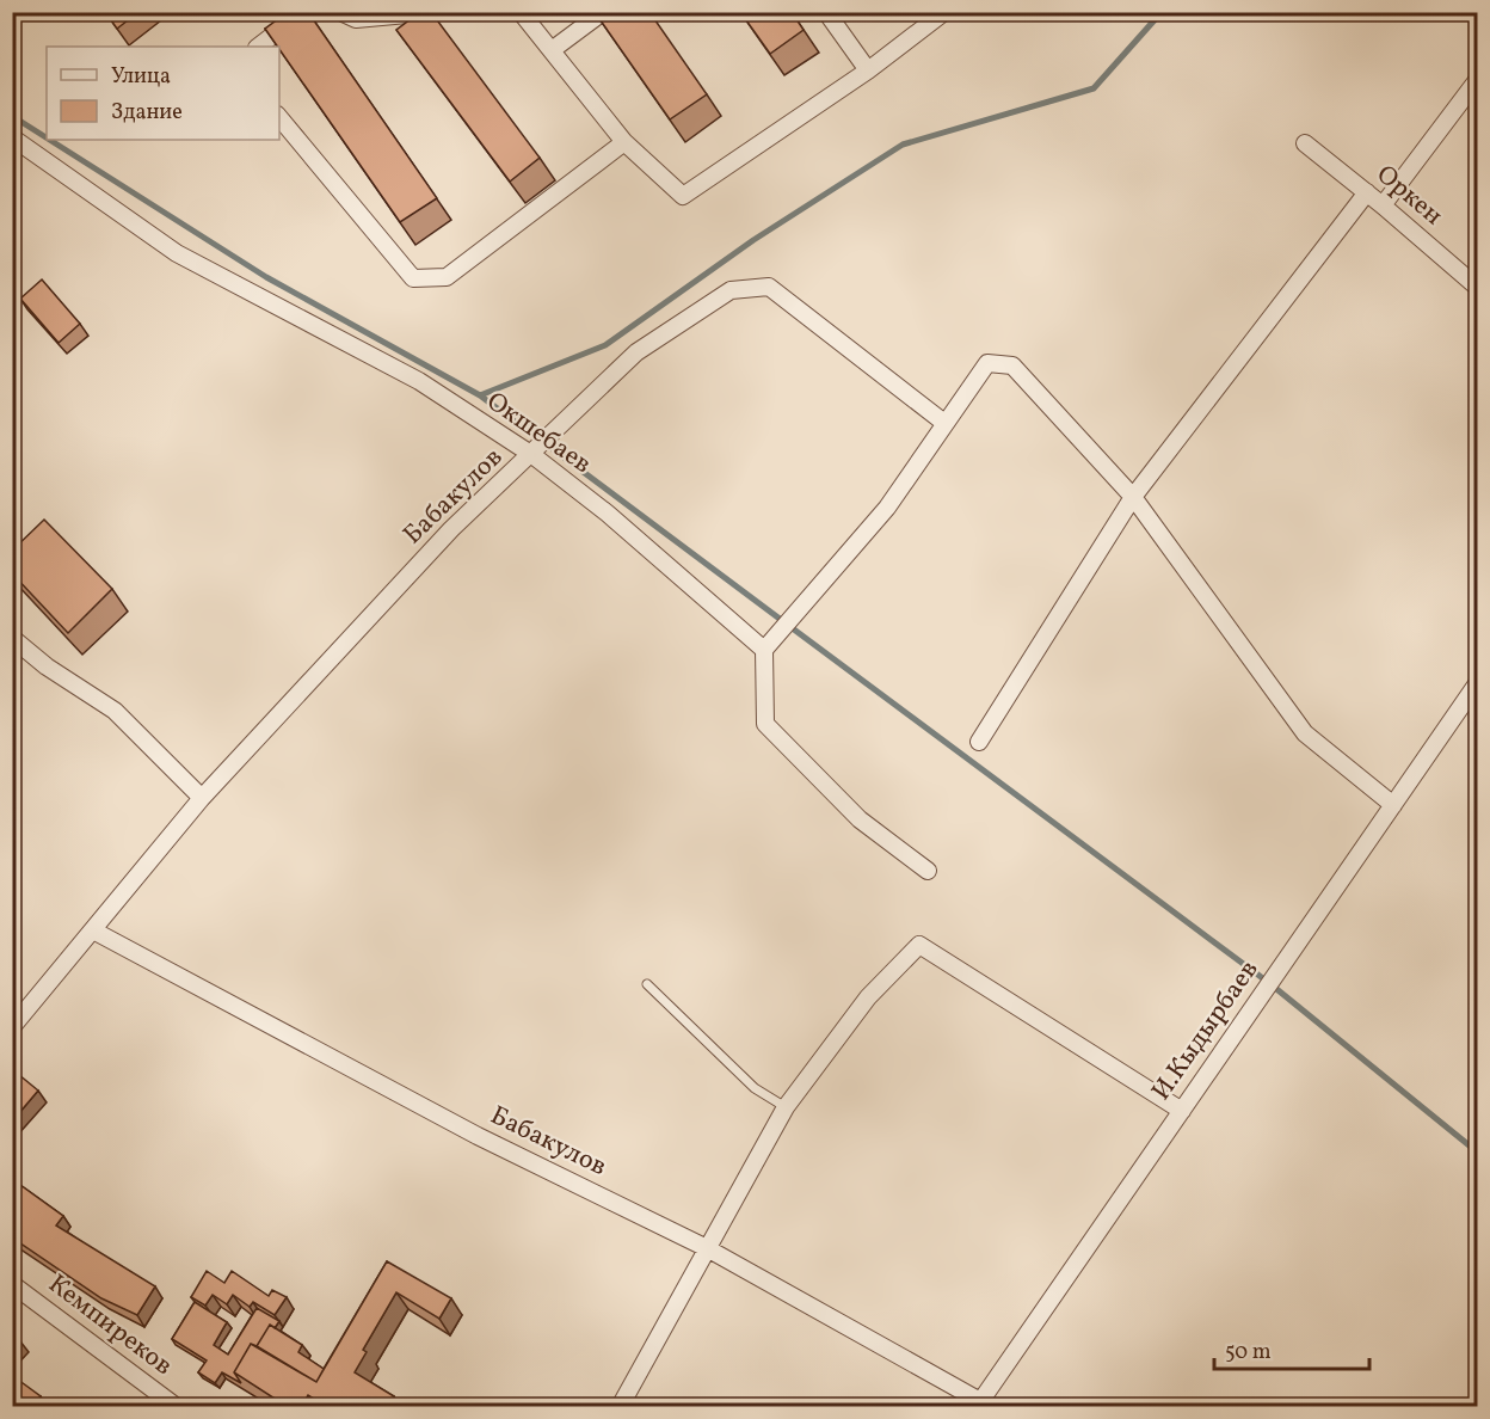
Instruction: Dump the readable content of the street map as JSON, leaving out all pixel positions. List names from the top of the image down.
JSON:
{
  "streets": {
    "street": [
      "Оркен",
      "Окшебаев",
      "Бабакулов",
      "И.Кыдырбаев",
      "Кемпиреков"
    ]
  },
  "crossings": [
    ["Окшебаев", "Бабакулов"],
    ["Бабакулов", "И.Кыдырбаев"]
  ],
  "legend": ["Улица", "Здание"],
  "scale_bar": "50 m"
}
